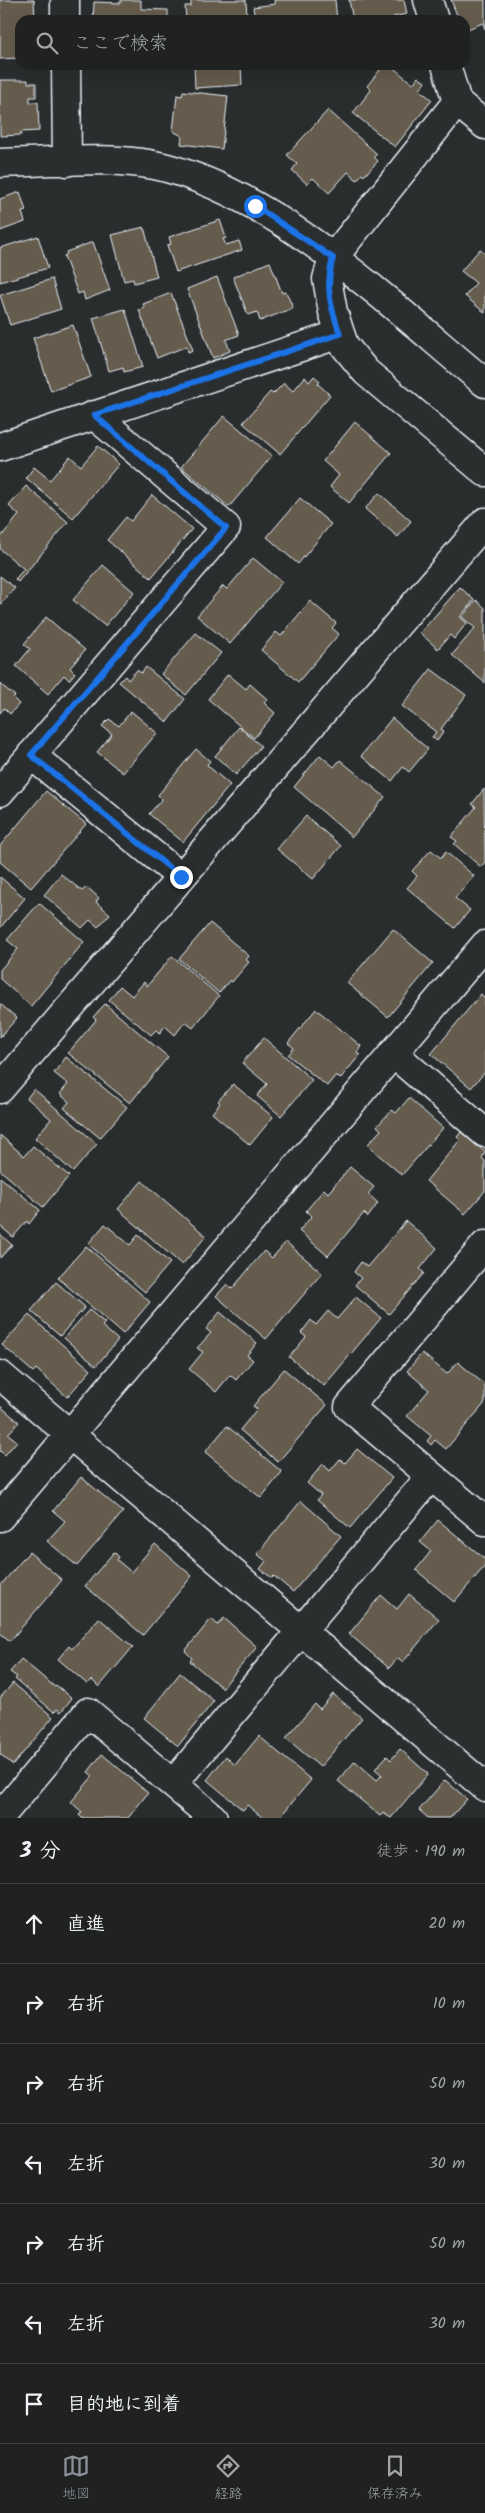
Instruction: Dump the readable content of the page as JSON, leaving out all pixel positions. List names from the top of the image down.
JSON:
{
  "page": {
    "search": "ここで検索",
    "heading": ["3 分", "徒歩 · 190 m"],
    "list": [
      ["直進", "20 m"],
      ["右折", "10 m"],
      ["右折", "50 m"],
      ["左折", "30 m"],
      ["右折", "50 m"],
      ["左折", "30 m"],
      "目的地に到着"
    ],
    "nav": ["地図", "経路", "保存済み"]
  }
}
